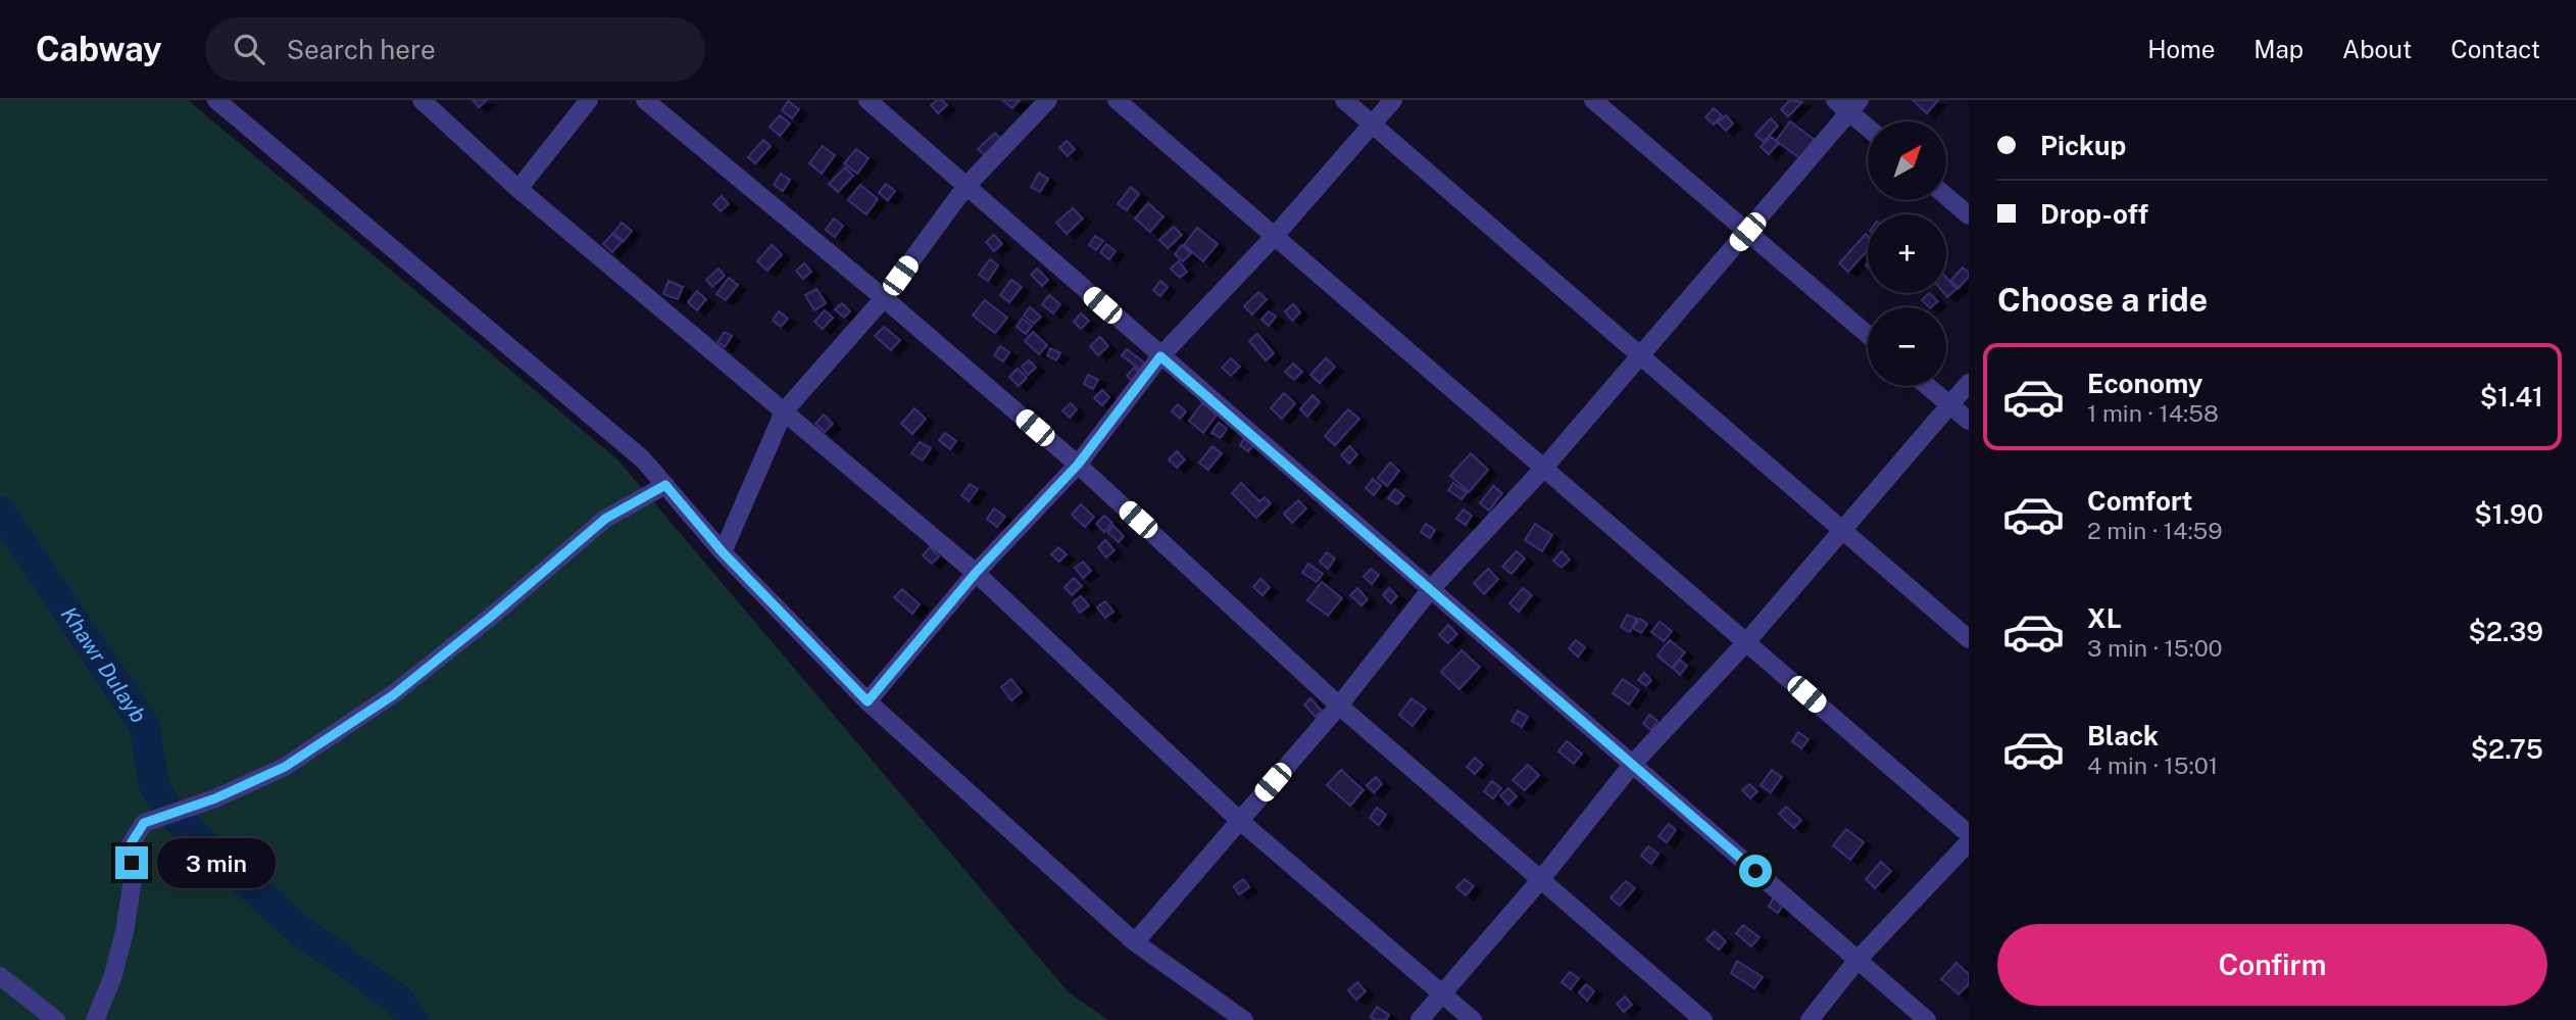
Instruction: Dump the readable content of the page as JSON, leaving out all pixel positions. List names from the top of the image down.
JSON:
{
  "water": ["Khawr Dulayb"],
  "north": "top right",
  "page": {
    "header": "Cabway",
    "search": "Search here",
    "nav": [
      "Home",
      "Map",
      "About",
      "Contact"
    ],
    "banner": ["Pickup", "Drop-off"],
    "map_buttons": ["+", "−"],
    "heading": "Choose a ride",
    "list": [
      {
        "name": "Economy",
        "note": "1 min · 14:58",
        "value": "$1.41"
      },
      {
        "name": "Comfort",
        "note": "2 min · 14:59",
        "value": "$1.90"
      },
      {
        "name": "XL",
        "note": "3 min · 15:00",
        "value": "$2.39"
      },
      {
        "name": "Black",
        "note": "4 min · 15:01",
        "value": "$2.75"
      }
    ],
    "bubble": "3 min",
    "buttons": "Confirm"
  }
}
